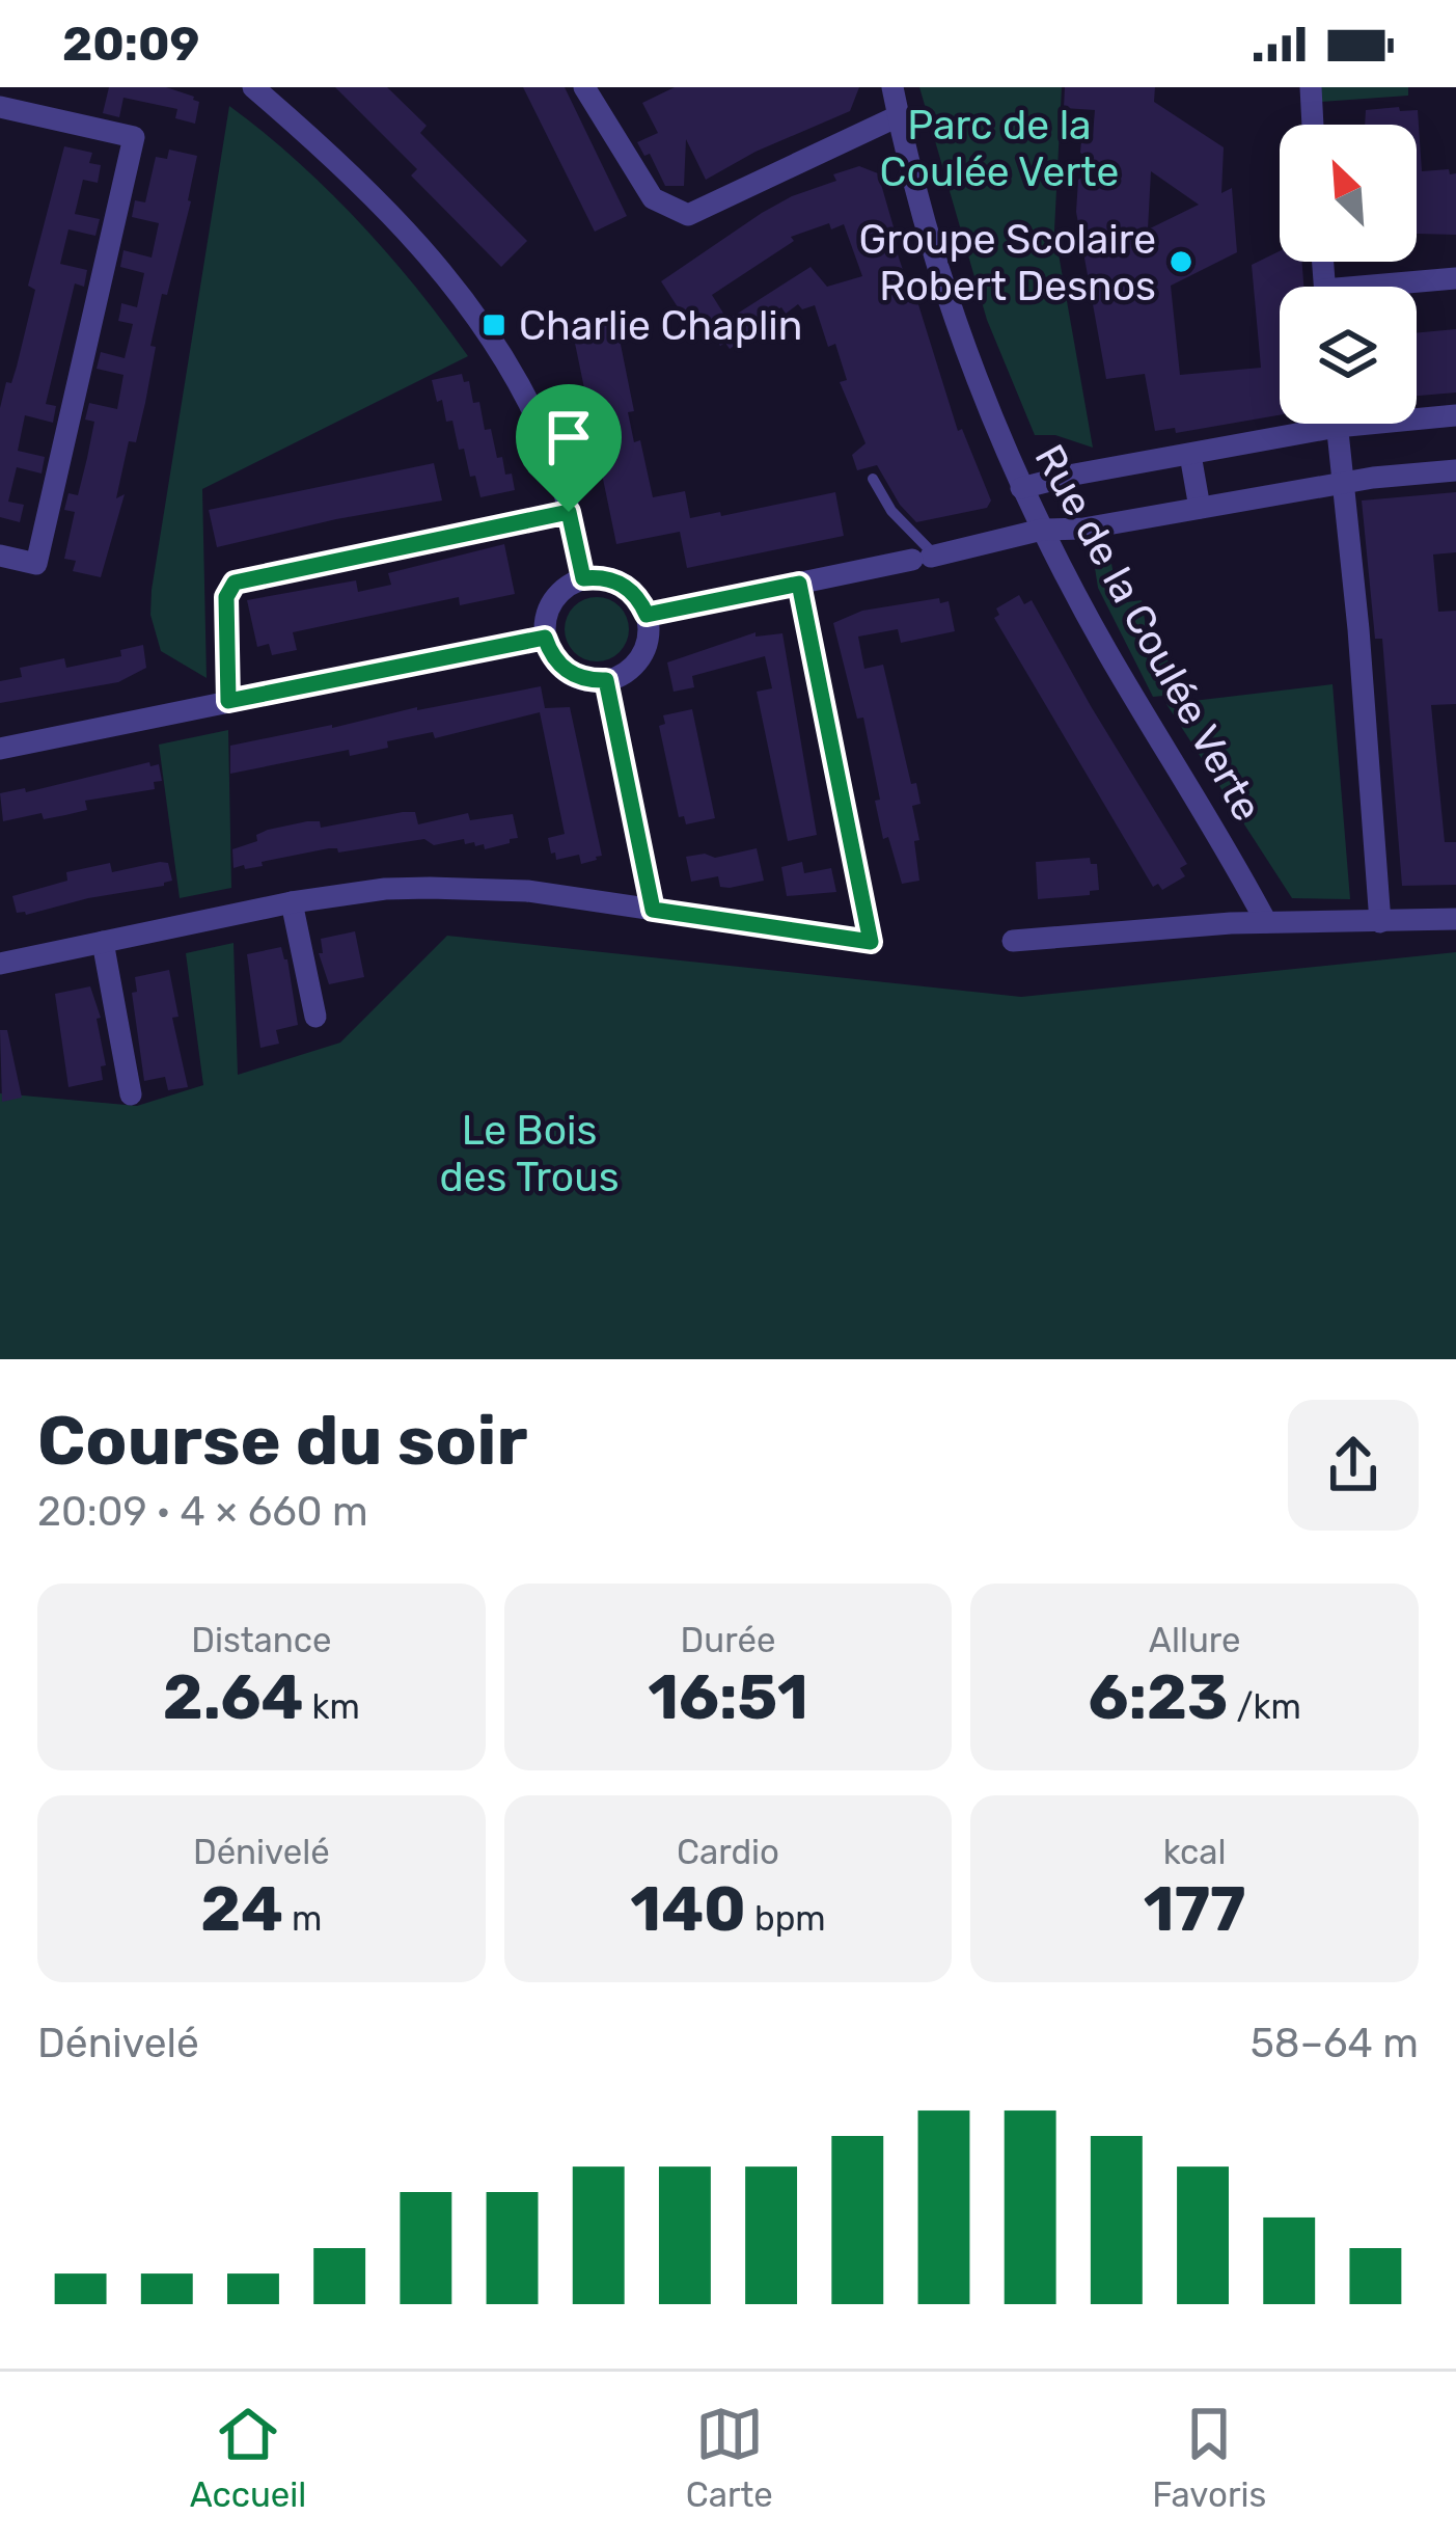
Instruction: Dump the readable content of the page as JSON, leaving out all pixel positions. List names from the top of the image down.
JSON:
{
  "streets": {
    "street": ["Rue de la Coulée Verte"]
  },
  "parks": ["Parc de la Coulée Verte", "Le Bois des Trous"],
  "places": {
    "other": ["Groupe Scolaire Robert Desnos"],
    "transit": ["Charlie Chaplin"]
  },
  "north": "top left",
  "page": {
    "status": "20:09",
    "heading": ["Course du soir", "20:09 · 4 × 660 m"],
    "stats": [
      ["Distance", "2.64 km"],
      ["Durée", "16:51"],
      ["Allure", "6:23 /km"],
      ["Dénivelé", "24 m"],
      ["Cardio", "140 bpm"],
      ["kcal", "177"]
    ],
    "chart": ["Dénivelé", "58–64 m"],
    "tabs": ["Accueil", "Carte", "Favoris"]
  }
}
